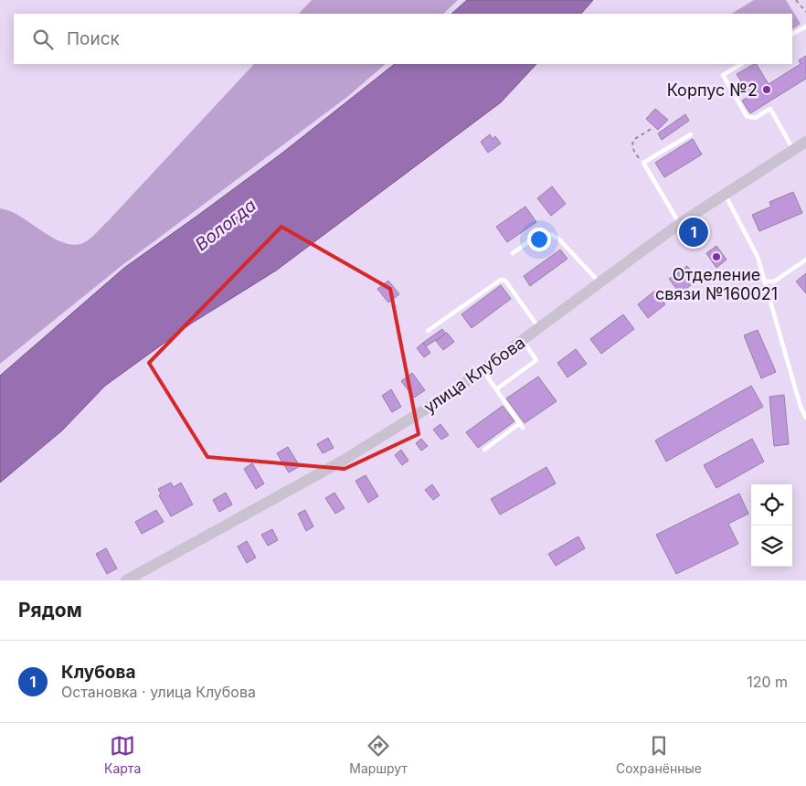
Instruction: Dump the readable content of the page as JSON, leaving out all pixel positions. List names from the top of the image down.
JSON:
{
  "streets": {
    "main road": ["улица Клубова"]
  },
  "water": ["Вологда"],
  "places": ["Корпус №2", "Отделение связи №160021"],
  "page": {
    "search": "Поиск",
    "pins": "1",
    "heading": "Рядом",
    "list": [
      {
        "mark": "1",
        "name": "Клубова",
        "note": "Остановка · улица Клубова",
        "value": "120 m"
      }
    ],
    "nav": ["Карта", "Маршрут", "Сохранённые"]
  }
}
